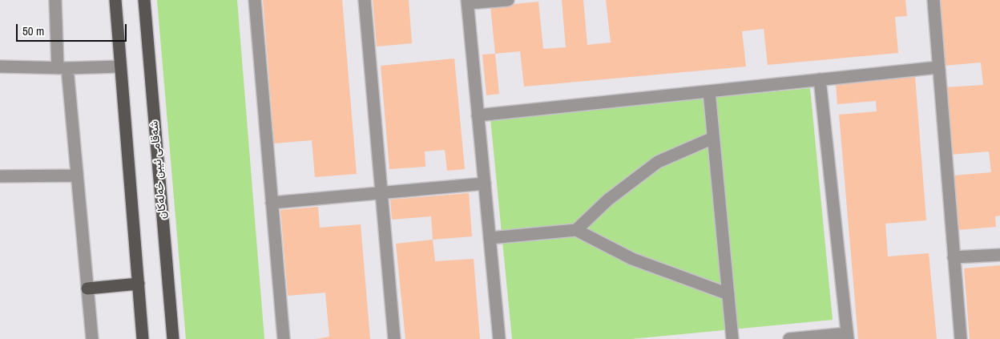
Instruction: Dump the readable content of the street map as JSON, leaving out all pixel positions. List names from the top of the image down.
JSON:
{
  "streets": {
    "main road": ["شەقامی ئیبن خەلەکان"]
  },
  "scale_bar": "50 m"
}
